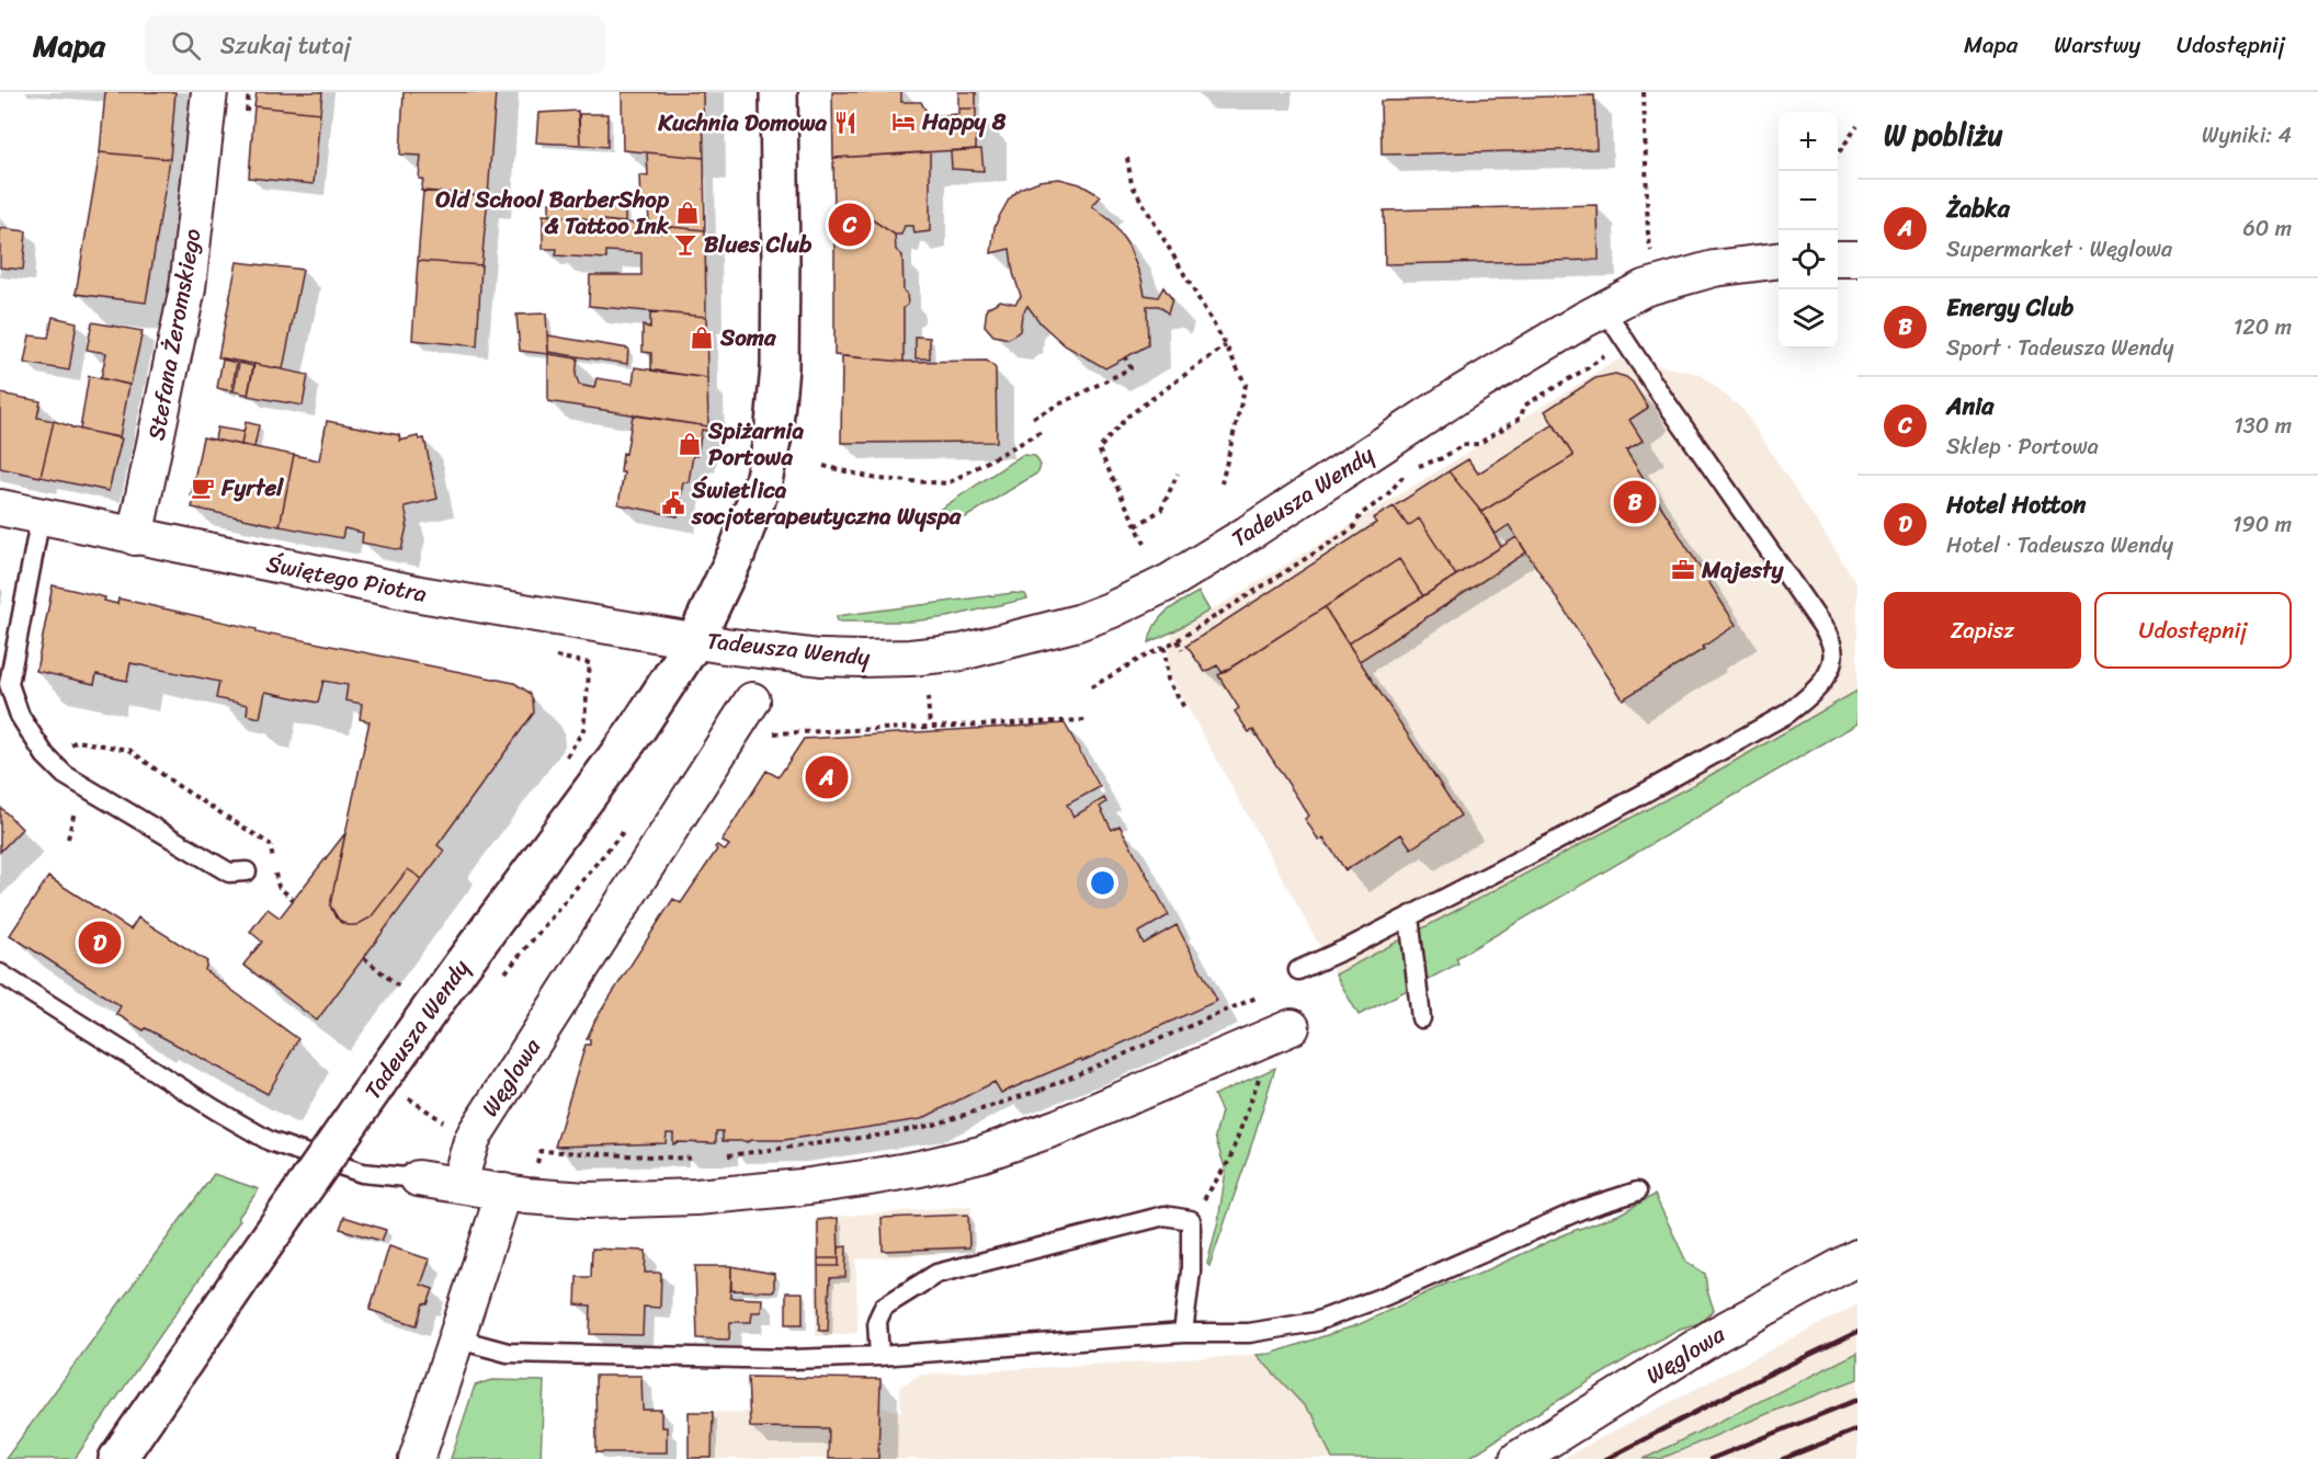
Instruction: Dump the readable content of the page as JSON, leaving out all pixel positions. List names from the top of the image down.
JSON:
{
  "streets": {
    "street": [
      "Stefana Żeromskiego",
      "Tadeusza Wendy",
      "Świętego Piotra",
      "Węglowa"
    ]
  },
  "crossings": [
    ["Stefana Żeromskiego", "Świętego Piotra"],
    ["Tadeusza Wendy", "Świętego Piotra"]
  ],
  "places": {
    "hotel": ["Happy 8"],
    "restaurant": ["Kuchnia Domowa"],
    "shop": ["Old School BarberShop & Tattoo Ink", "Soma", "Spiżarnia Portowa"],
    "bar": ["Blues Club"],
    "cafe": ["Fyrtel"],
    "public building": ["Świetlica socjoterapeutyczna Wyspa"],
    "office": ["Majesty"]
  },
  "page": {
    "header": "Mapa",
    "search": "Szukaj tutaj",
    "nav": ["Mapa", "Warstwy", "Udostępnij"],
    "heading": ["W pobliżu", "Wyniki: 4"],
    "map_buttons": ["+", "−"],
    "list": [
      {
        "mark": "A",
        "name": "Żabka",
        "note": "Supermarket · Węglowa",
        "value": "60 m"
      },
      {
        "mark": "B",
        "name": "Energy Club",
        "note": "Sport · Tadeusza Wendy",
        "value": "120 m"
      },
      {
        "mark": "C",
        "name": "Ania",
        "note": "Sklep · Portowa",
        "value": "130 m"
      },
      {
        "mark": "D",
        "name": "Hotel Hotton",
        "note": "Hotel · Tadeusza Wendy",
        "value": "190 m"
      }
    ],
    "pins": [
      "C",
      "B",
      "A",
      "D"
    ],
    "buttons": ["Zapisz", "Udostępnij"]
  }
}
